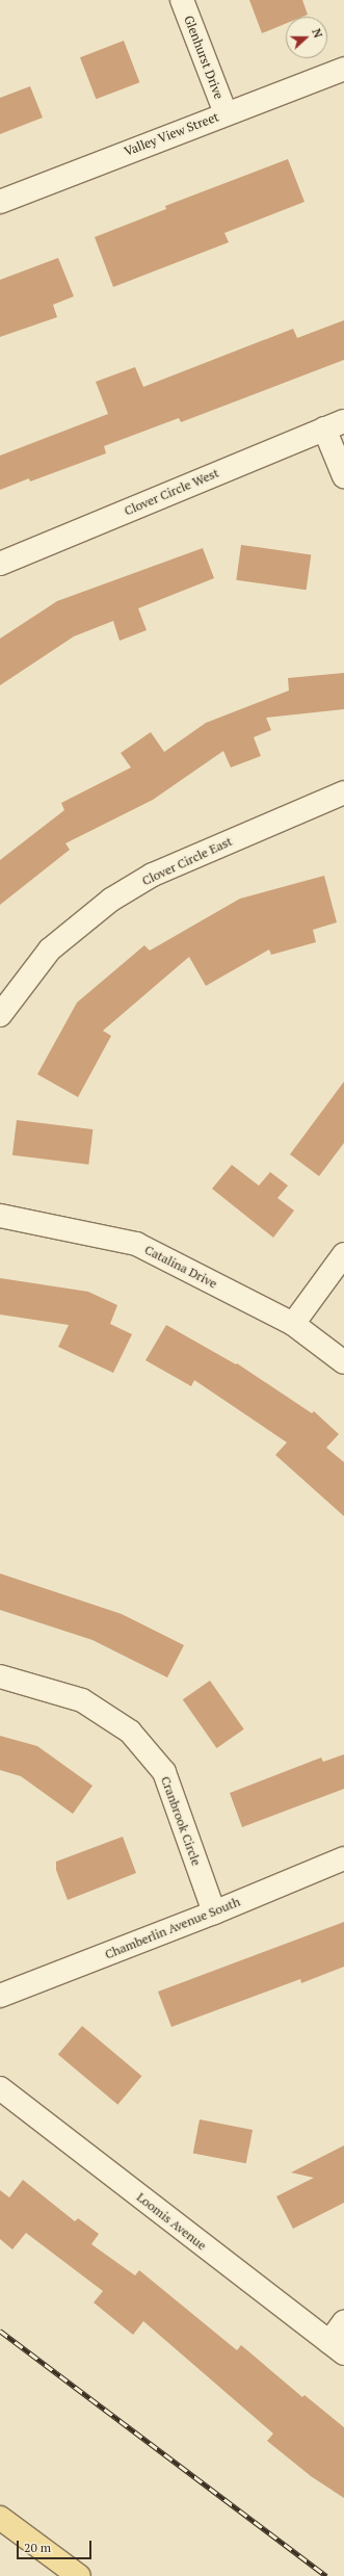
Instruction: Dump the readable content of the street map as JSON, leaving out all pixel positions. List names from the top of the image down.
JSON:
{
  "streets": {
    "street": [
      "Glenhurst Drive",
      "Valley View Street",
      "Clover Circle West",
      "Clover Circle East",
      "Catalina Drive",
      "Cranbrook Circle",
      "Chamberlin Avenue South",
      "Loomis Avenue"
    ]
  },
  "crossings": [
    ["Glenhurst Drive", "Valley View Street"],
    ["Cranbrook Circle", "Chamberlin Avenue South"]
  ],
  "scale_bar": "20 m",
  "north": "right"
}
